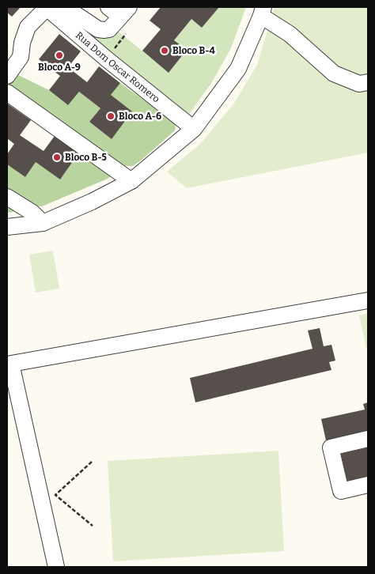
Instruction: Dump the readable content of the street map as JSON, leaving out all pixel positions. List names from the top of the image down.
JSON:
{
  "streets": {
    "street": ["Rua Dom Oscar Romero"]
  },
  "places": [
    "Bloco B-4",
    "Bloco A-9",
    "Bloco A-6",
    "Bloco B-5"
  ]
}
